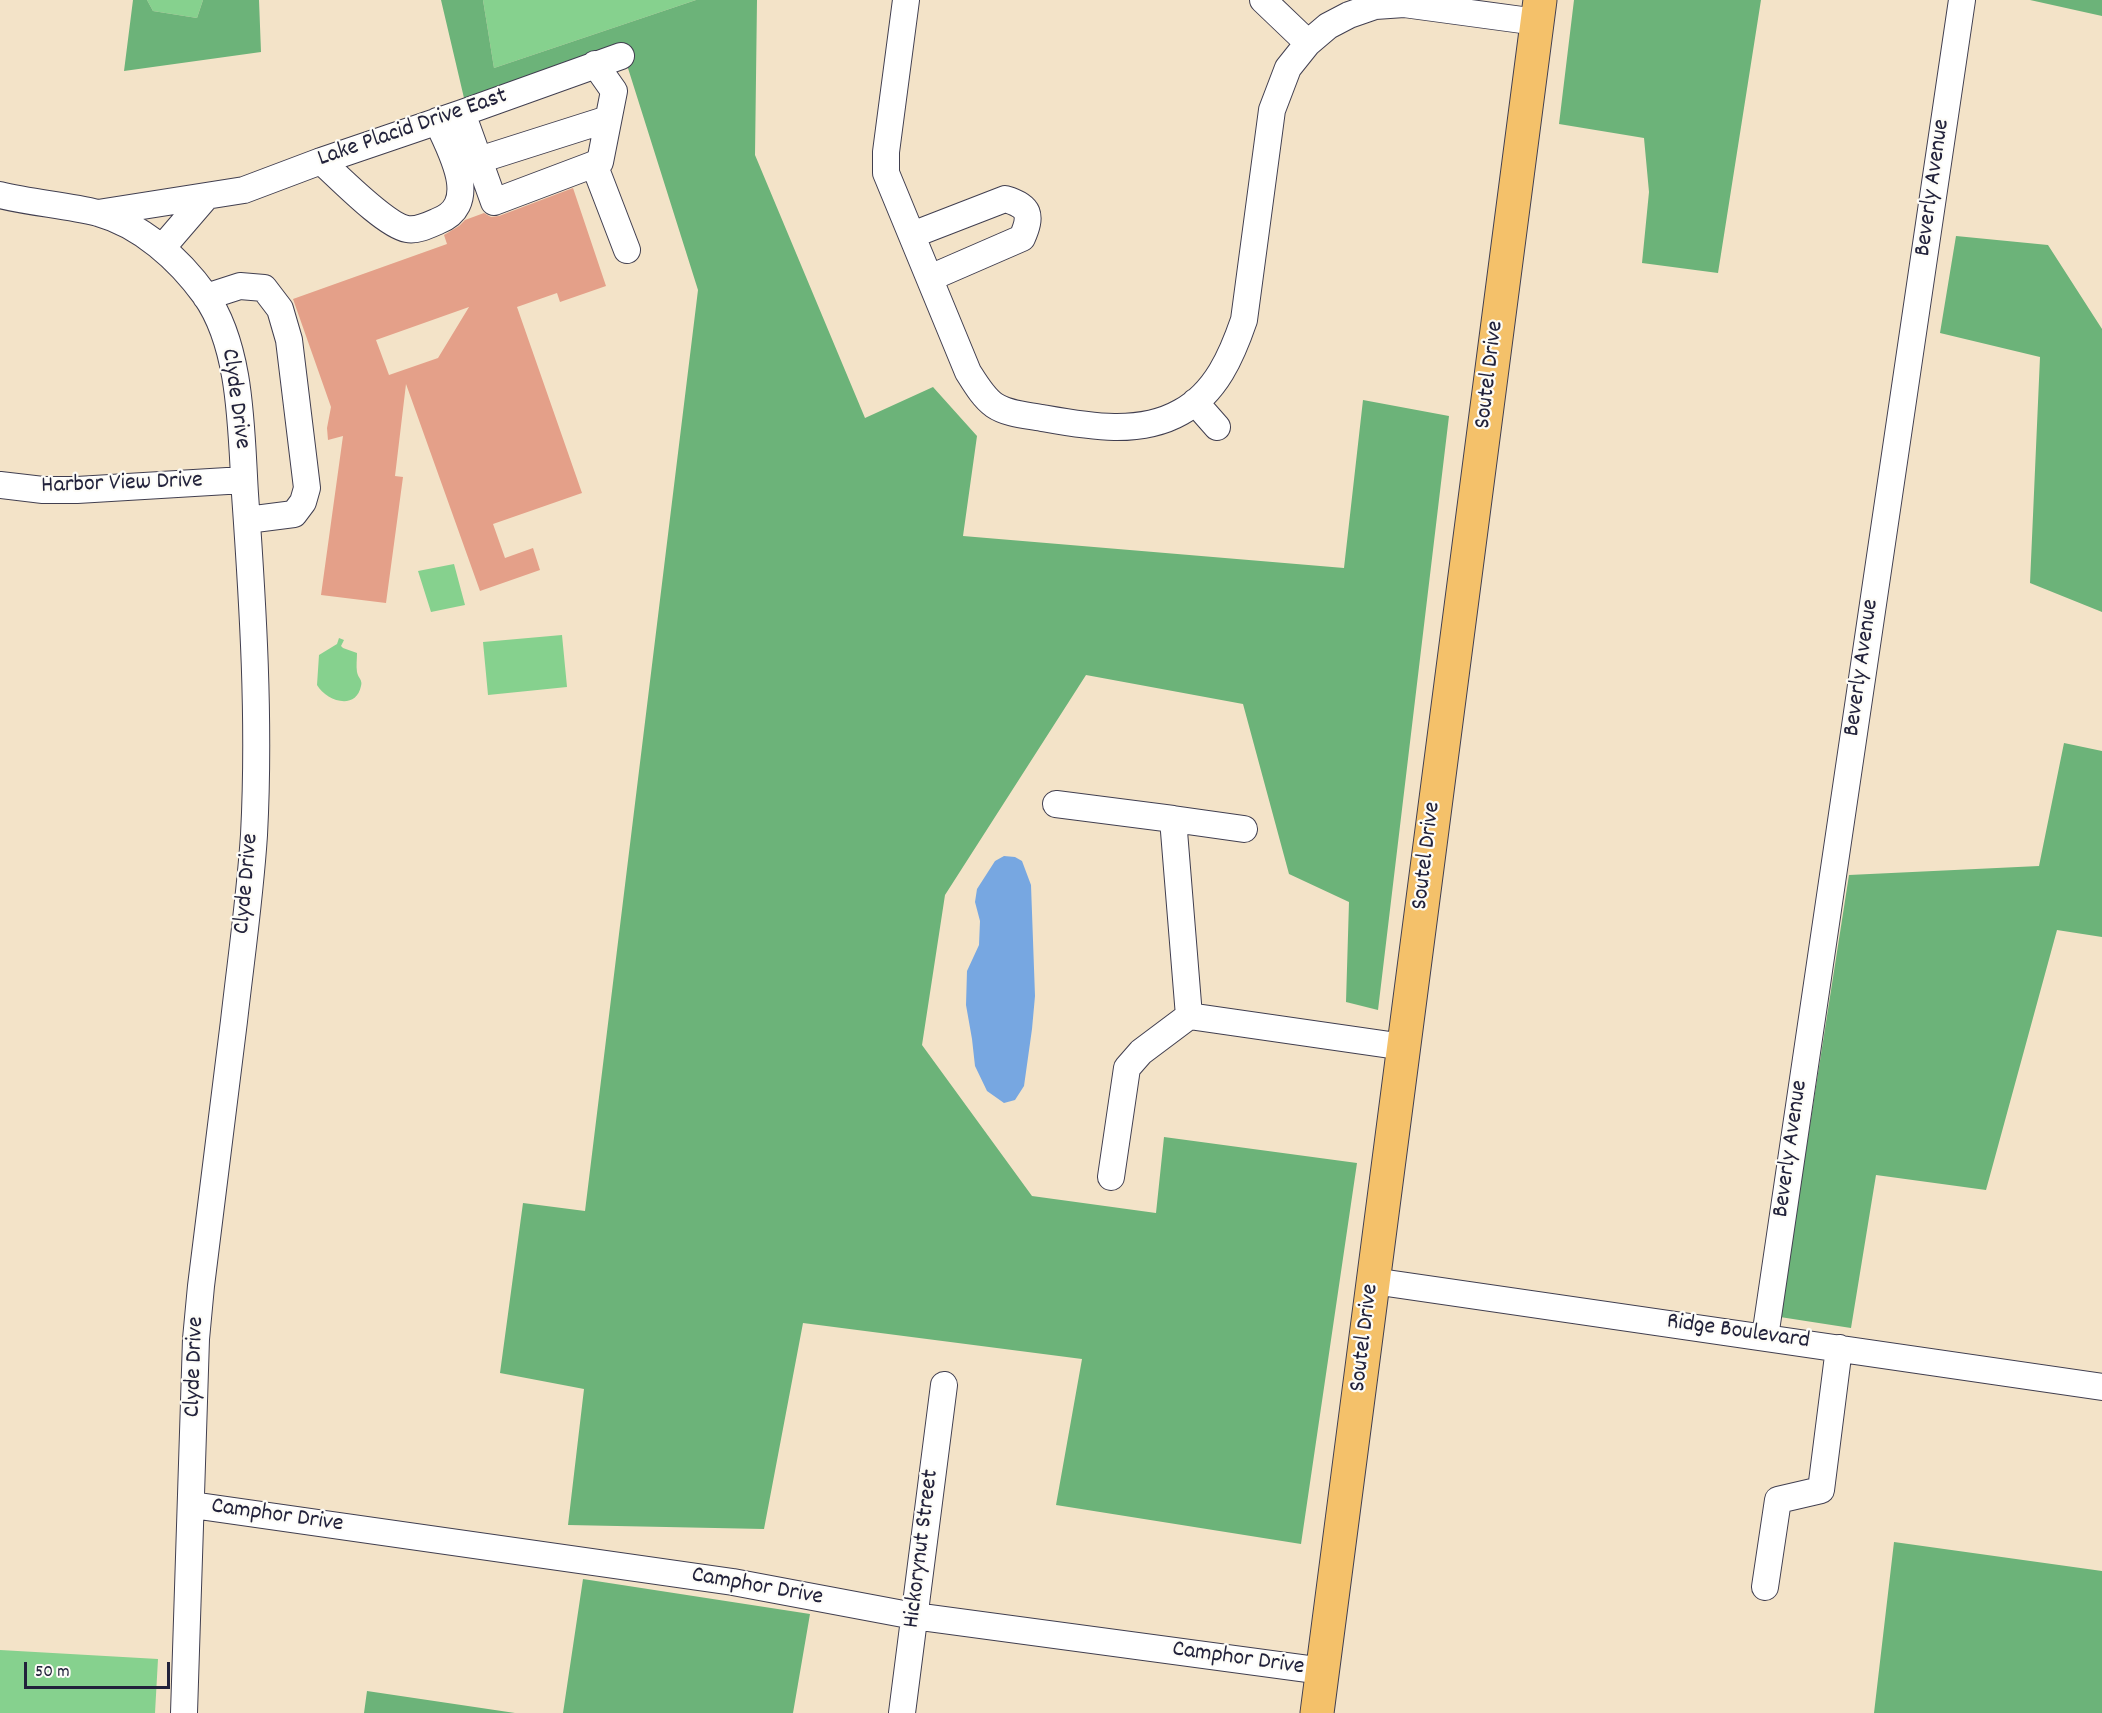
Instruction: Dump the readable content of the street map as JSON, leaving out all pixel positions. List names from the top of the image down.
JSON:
{
  "streets": {
    "main road": ["Soutel Drive"],
    "street": [
      "Lake Placid Drive East",
      "Beverly Avenue",
      "Clyde Drive",
      "Harbor View Drive",
      "Ridge Boulevard",
      "Camphor Drive",
      "Hickorynut Street"
    ]
  },
  "crossings": [
    ["Lake Placid Drive East", "Clyde Drive"],
    ["Beverly Avenue", "Ridge Boulevard"],
    ["Soutel Drive", "Ridge Boulevard"],
    ["Soutel Drive", "Camphor Drive"],
    ["Clyde Drive", "Harbor View Drive"],
    ["Clyde Drive", "Camphor Drive"],
    ["Camphor Drive", "Hickorynut Street"]
  ],
  "scale_bar": "50 m"
}
